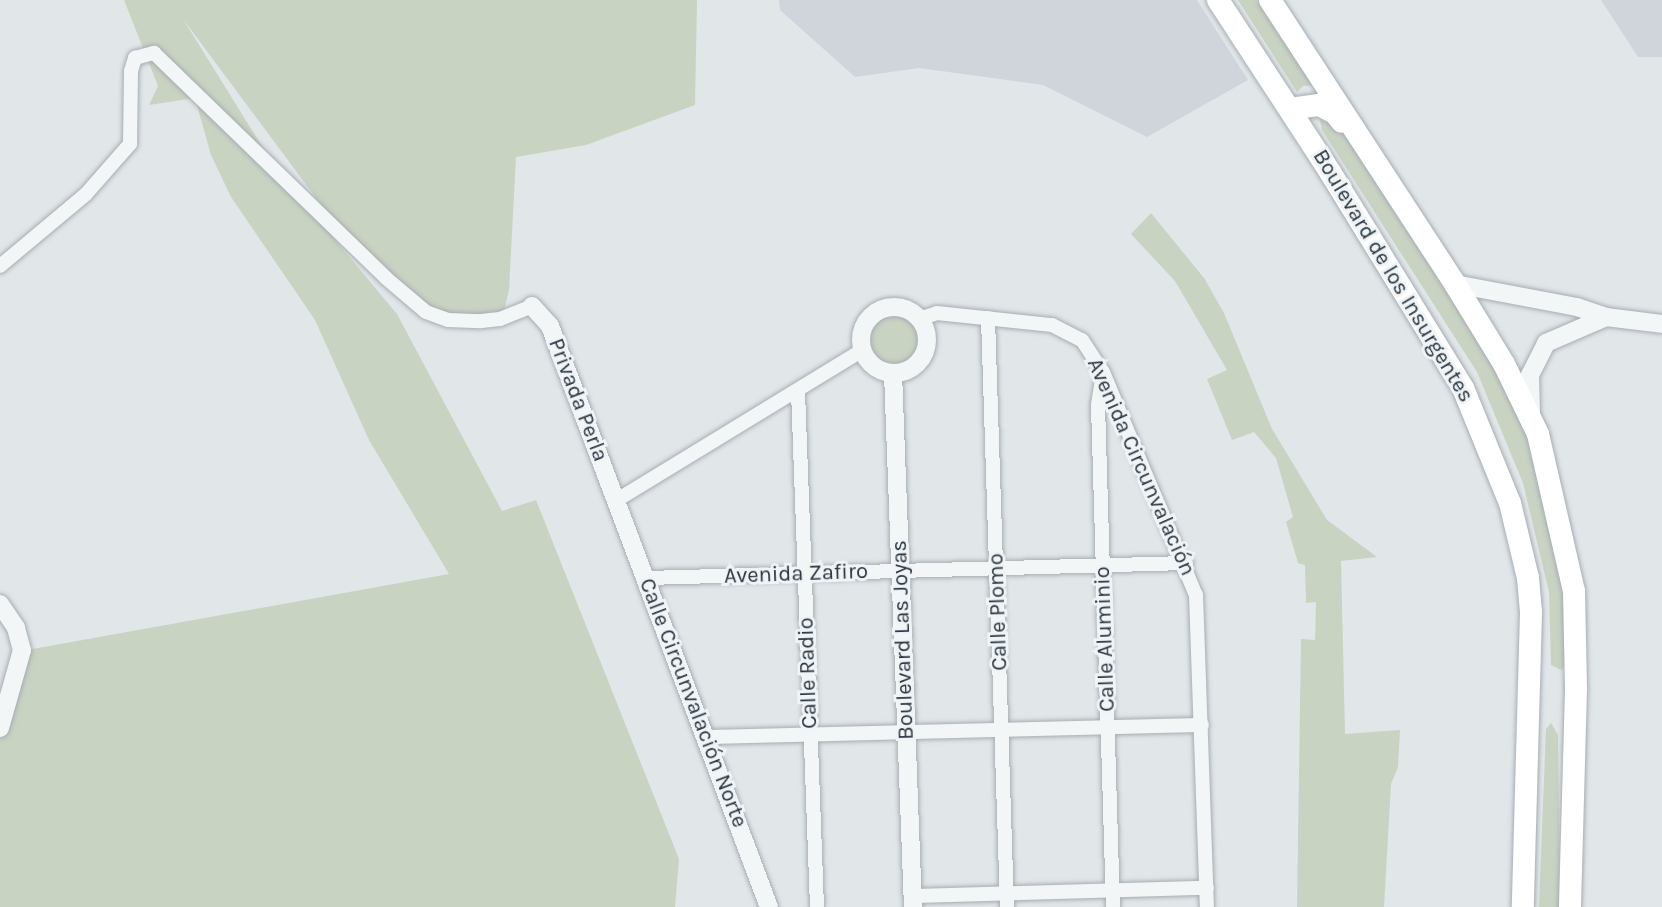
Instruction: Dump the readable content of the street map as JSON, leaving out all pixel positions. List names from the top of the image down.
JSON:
{
  "streets": {
    "main road": ["Boulevard de los Insurgentes"],
    "street": [
      "Privada Perla",
      "Avenida Circunvalación",
      "Avenida Zafiro",
      "Calle Plomo",
      "Calle Aluminio",
      "Boulevard Las Joyas",
      "Calle Radio",
      "Calle Circunvalación Norte"
    ]
  },
  "crossings": [
    ["Privada Perla", "Calle Circunvalación Norte"],
    ["Avenida Circunvalación", "Avenida Zafiro"],
    ["Avenida Circunvalación", "Calle Plomo"],
    ["Avenida Circunvalación", "Calle Aluminio"],
    ["Avenida Circunvalación", "Boulevard Las Joyas"],
    ["Avenida Zafiro", "Calle Plomo"],
    ["Avenida Zafiro", "Calle Aluminio"],
    ["Avenida Zafiro", "Boulevard Las Joyas"],
    ["Avenida Zafiro", "Calle Radio"],
    ["Avenida Zafiro", "Calle Circunvalación Norte"]
  ]
}
